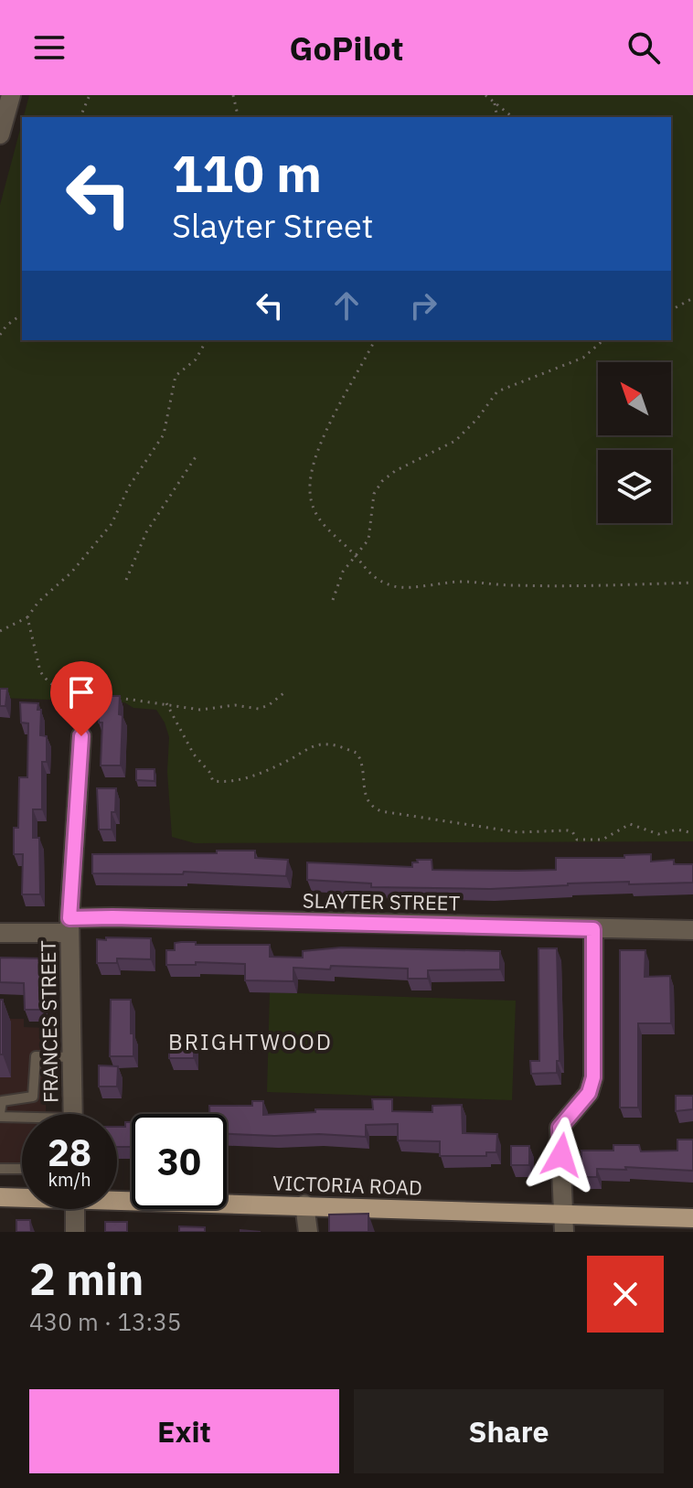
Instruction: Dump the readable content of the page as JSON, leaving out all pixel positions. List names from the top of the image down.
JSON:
{
  "streets": {
    "main road": ["VICTORIA ROAD"],
    "street": ["SLAYTER STREET", "FRANCES STREET"]
  },
  "crossings": [
    ["SLAYTER STREET", "FRANCES STREET"]
  ],
  "districts": ["BRIGHTWOOD"],
  "north": "top left",
  "page": {
    "header": "GoPilot",
    "turn": ["110 m", "Slayter Street"],
    "speed": "28 km/h",
    "limit": "30",
    "heading": ["2 min", "430 m · 13:35"],
    "buttons": ["Exit", "Share"]
  }
}
